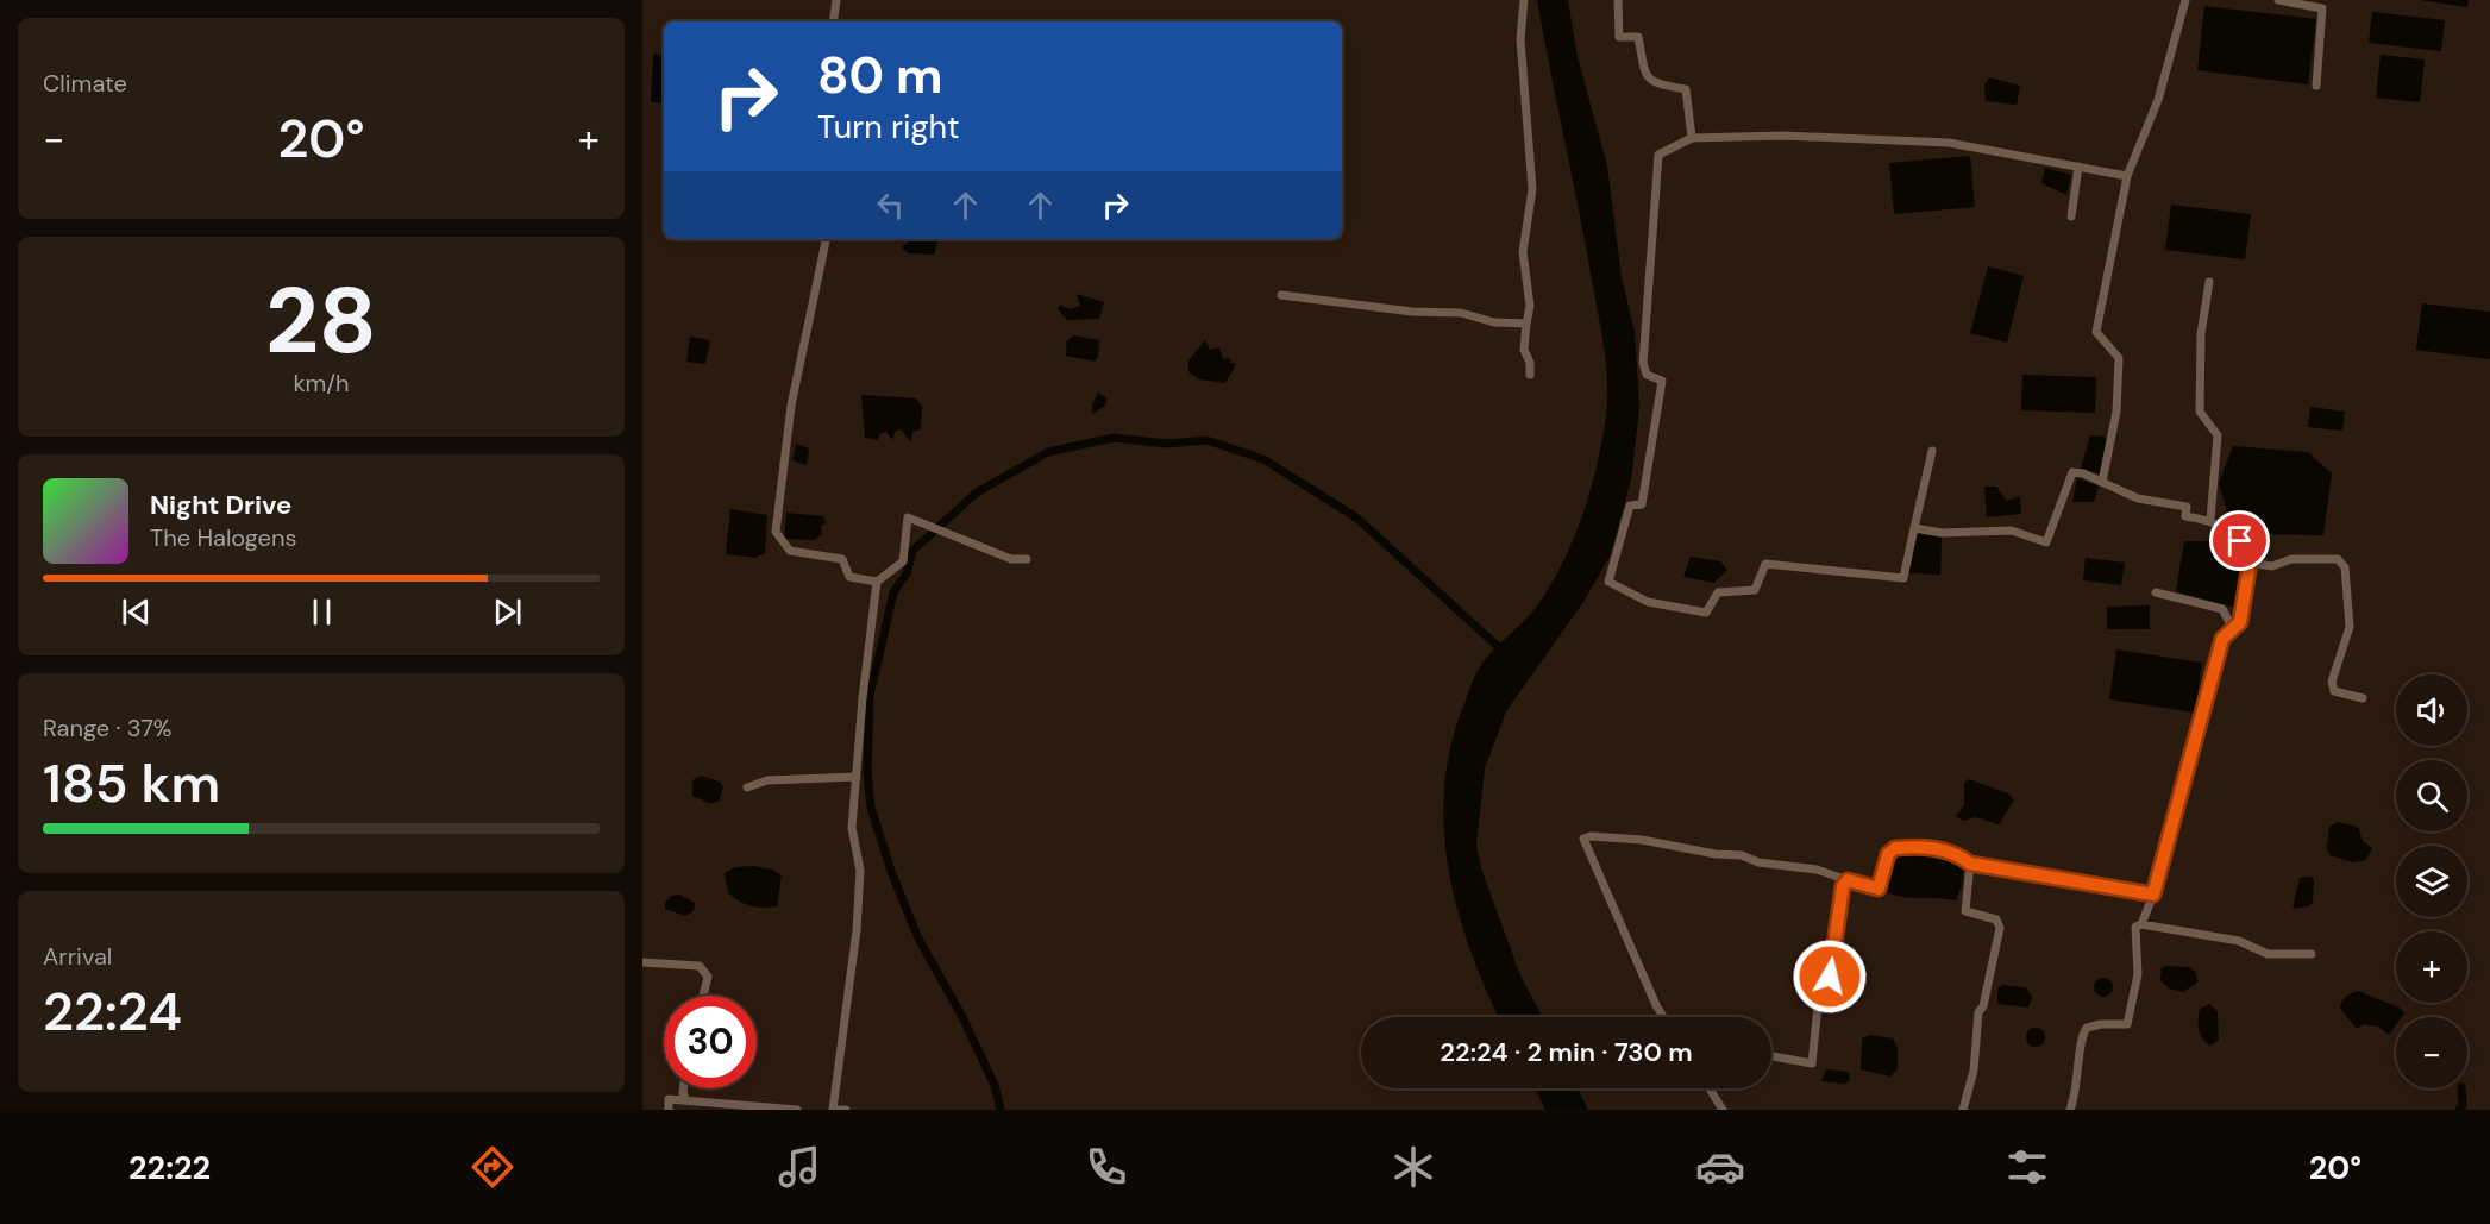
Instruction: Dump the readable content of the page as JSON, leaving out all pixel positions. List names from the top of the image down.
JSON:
{
  "page": {
    "tile": [
      "Climate",
      ["28", "km/h"],
      ["Range · 37%", "185 km"],
      ["Arrival", "22:24"]
    ],
    "turn": ["80 m", "Turn right"],
    "heat": ["−", "20°", "+"],
    "song": ["Night Drive", "The Halogens"],
    "map_buttons": ["+", "−"],
    "limit": "30",
    "trip": "22:24 · 2 min · 730 m",
    "tabs": ["22:22", "20°"]
  }
}
